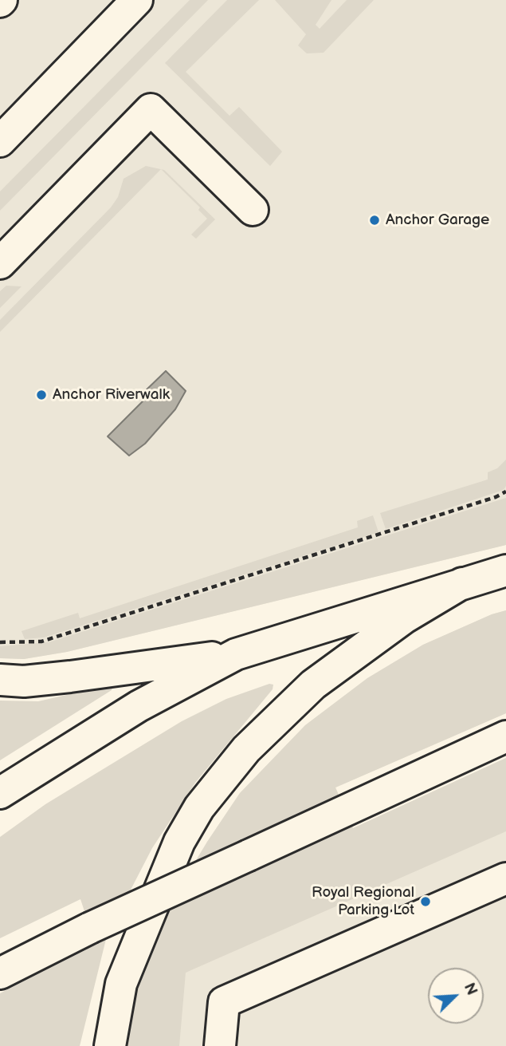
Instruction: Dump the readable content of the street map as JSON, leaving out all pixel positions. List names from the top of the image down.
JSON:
{
  "places": ["Anchor Garage", "Anchor Riverwalk", "Royal Regional Parking Lot"],
  "north": "top right"
}
